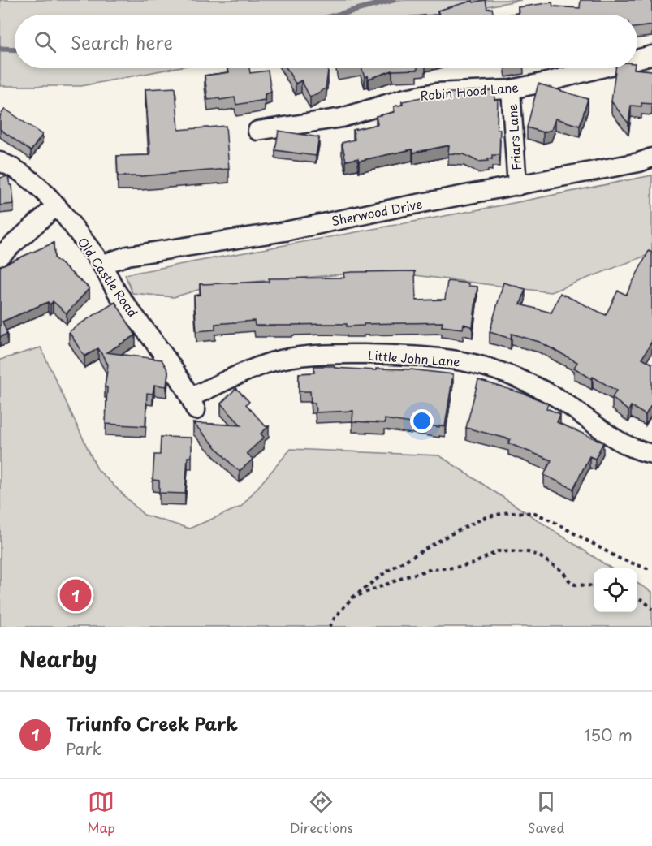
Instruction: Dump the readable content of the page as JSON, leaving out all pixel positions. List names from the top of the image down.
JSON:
{
  "streets": {
    "street": [
      "Robin Hood Lane",
      "Friars Lane",
      "Sherwood Drive",
      "Old Castle Road",
      "Little John Lane"
    ]
  },
  "crossings": [
    ["Robin Hood Lane", "Friars Lane"],
    ["Friars Lane", "Sherwood Drive"],
    ["Sherwood Drive", "Old Castle Road"],
    ["Old Castle Road", "Little John Lane"]
  ],
  "page": {
    "search": "Search here",
    "pins": "1",
    "heading": "Nearby",
    "list": [
      {
        "mark": "1",
        "name": "Triunfo Creek Park",
        "note": "Park",
        "value": "150 m"
      }
    ],
    "nav": ["Map", "Directions", "Saved"]
  }
}
